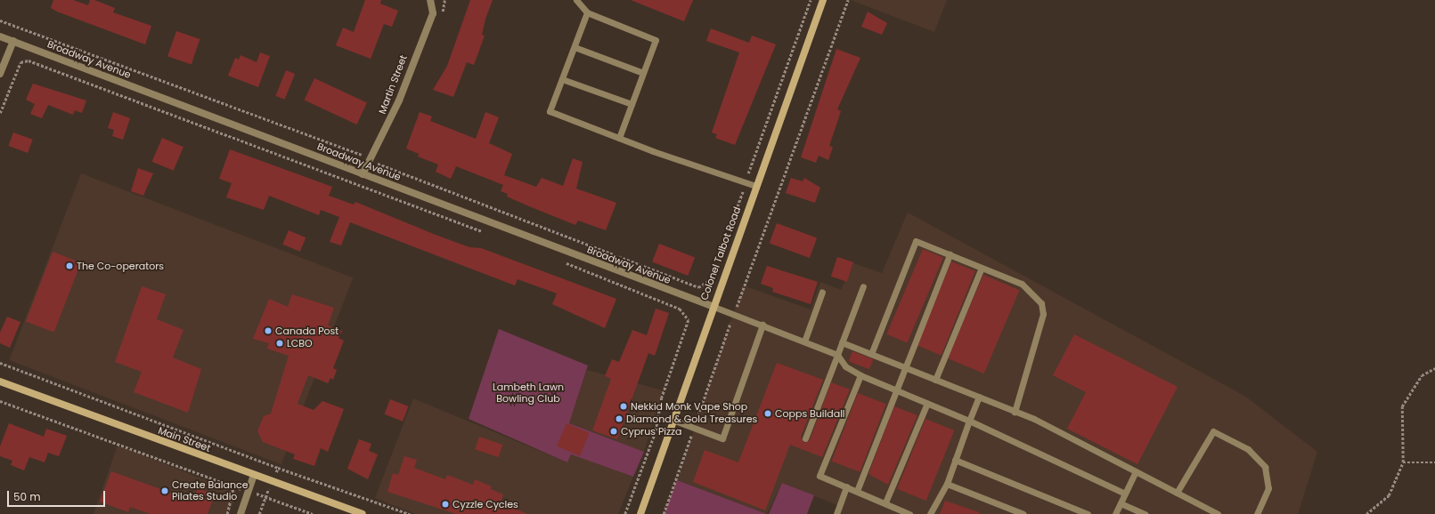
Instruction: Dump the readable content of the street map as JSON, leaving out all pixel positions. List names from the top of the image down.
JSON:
{
  "streets": {
    "main road": ["Colonel Talbot Road", "Main Street"],
    "street": ["Broadway Avenue", "Martin Street"]
  },
  "crossings": [
    ["Broadway Avenue", "Martin Street"],
    ["Broadway Avenue", "Colonel Talbot Road"]
  ],
  "parks": ["Lambeth Lawn Bowling Club"],
  "places": [
    "The Co-operators",
    "Canada Post",
    "LCBO",
    "Nekkid Monk Vape Shop",
    "Copps Buildall",
    "Diamond & Gold Treasures",
    "Cyprus Pizza",
    "Create Balance Pilates Studio",
    "Cyzzle Cycles"
  ],
  "scale_bar": "50 m"
}
